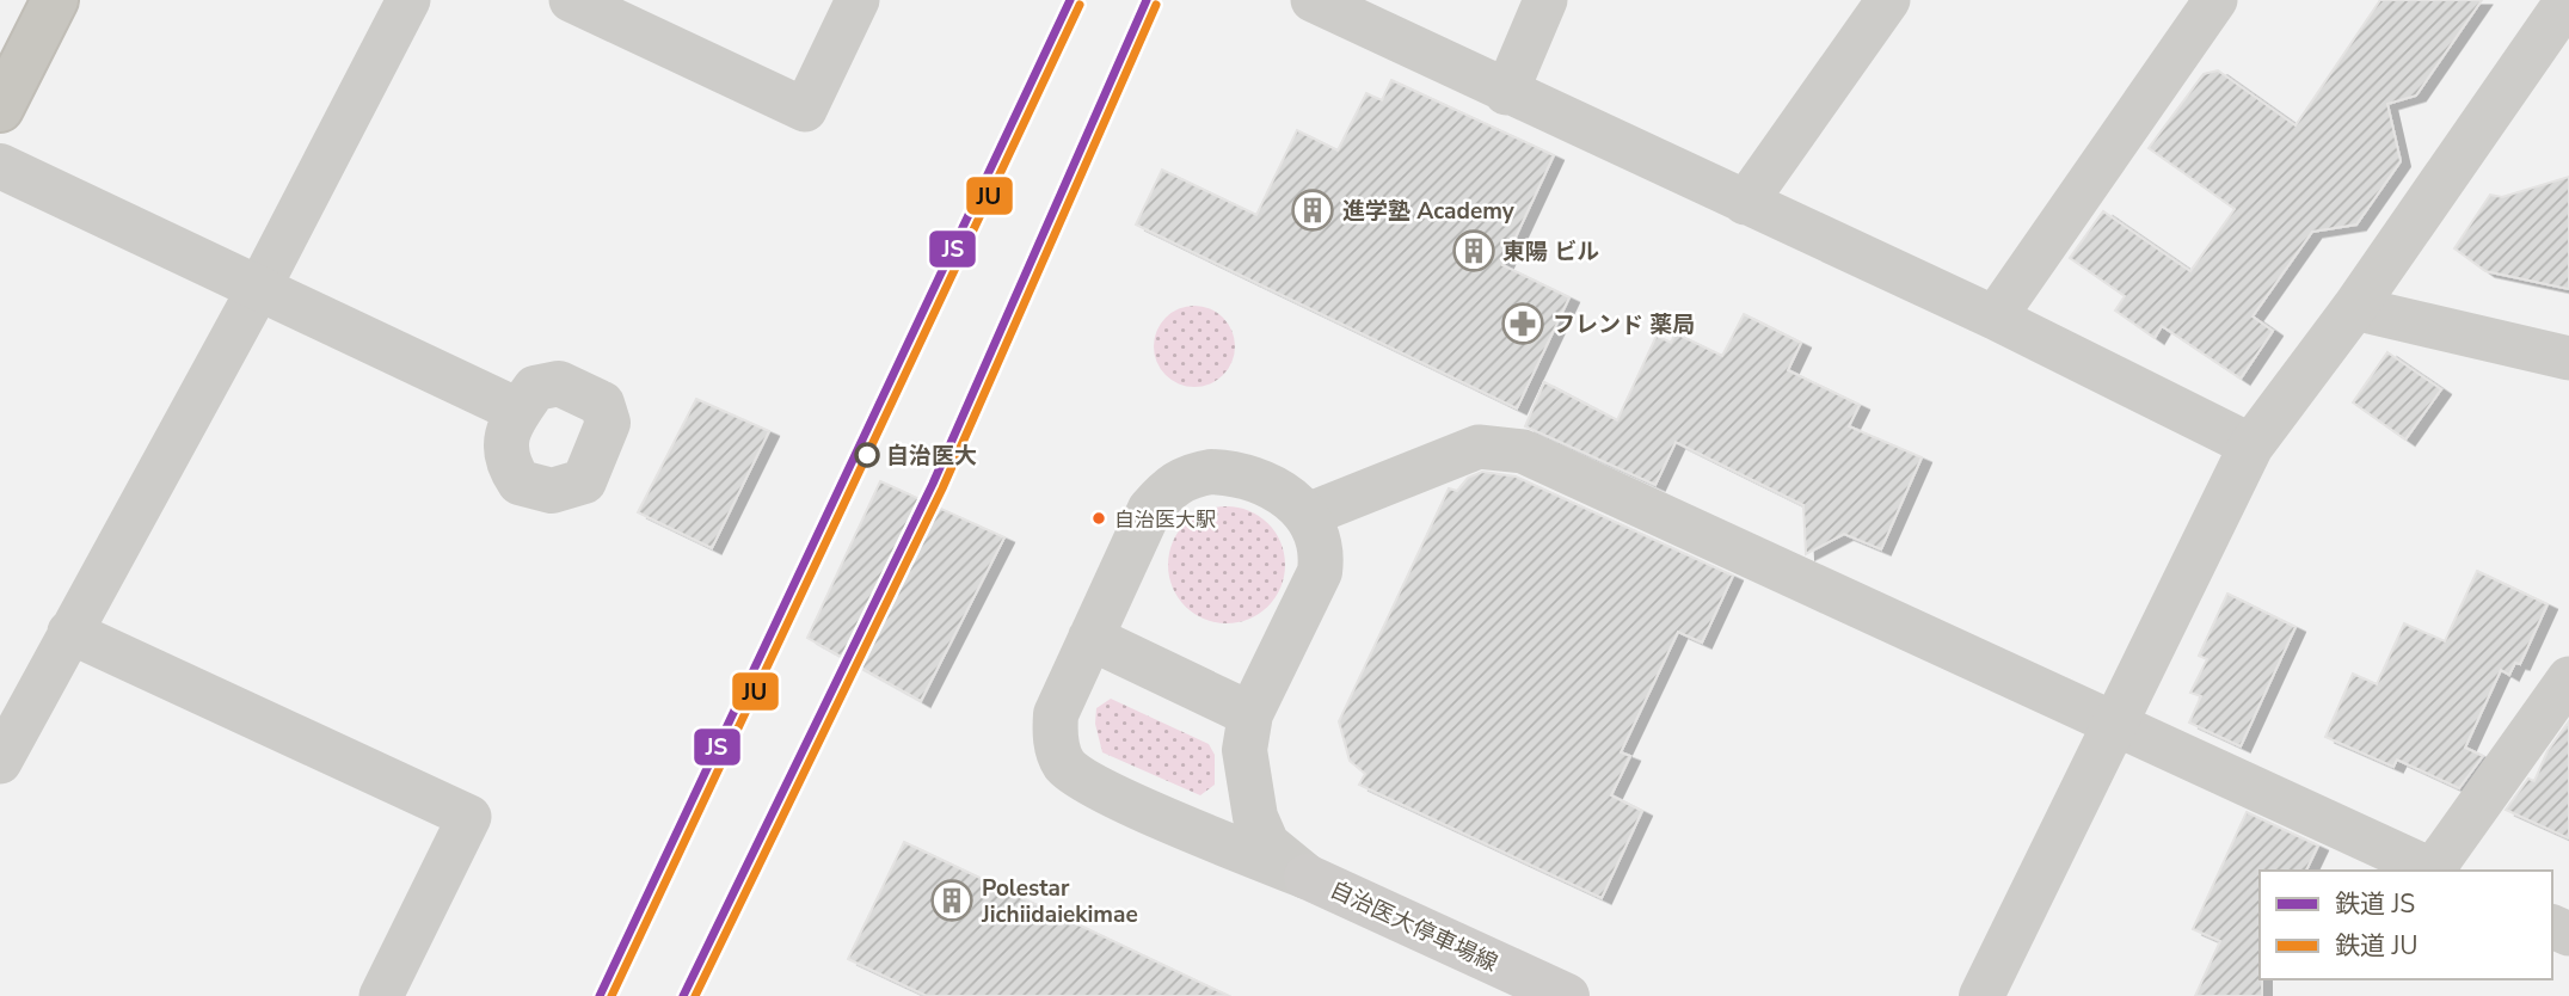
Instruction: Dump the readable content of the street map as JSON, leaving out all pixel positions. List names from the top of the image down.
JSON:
{
  "streets": {
    "main road": ["自治医大停車場線"]
  },
  "places": {
    "building": ["進学塾 Academy", "東陽 ビル", "Polestar Jichiidaiekimae"],
    "pharmacy": ["フレンド 薬局"],
    "other": ["自治医大", "自治医大駅"]
  },
  "lines": ["rail line JS", "rail line JU"],
  "legend": ["鉄道 JS", "鉄道 JU"]
}
